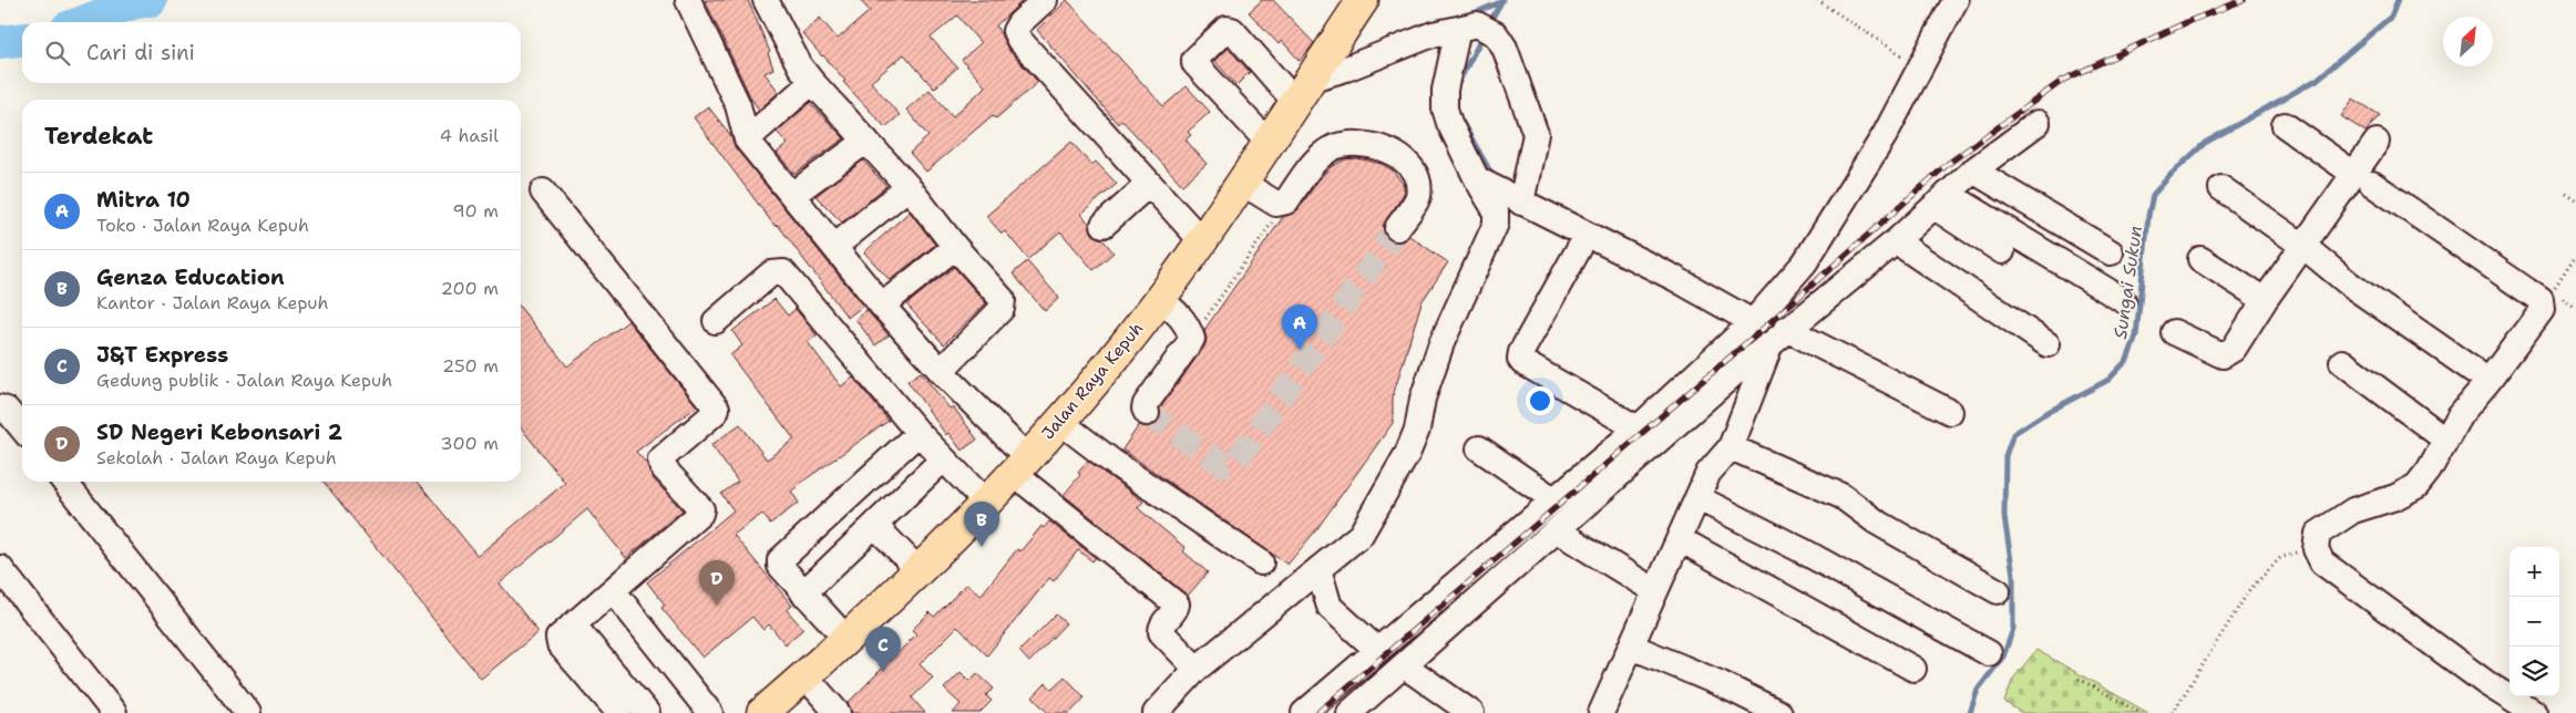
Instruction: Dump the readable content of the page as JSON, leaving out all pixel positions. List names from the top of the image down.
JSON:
{
  "streets": {
    "main road": ["Jalan Raya Kepuh"]
  },
  "water": ["Sungai Sukun"],
  "north": "top right",
  "page": {
    "search": "Cari di sini",
    "heading": ["Terdekat", "4 hasil"],
    "list": [
      {
        "mark": "A",
        "name": "Mitra 10",
        "note": "Toko · Jalan Raya Kepuh",
        "value": "90 m"
      },
      {
        "mark": "B",
        "name": "Genza Education",
        "note": "Kantor · Jalan Raya Kepuh",
        "value": "200 m"
      },
      {
        "mark": "C",
        "name": "J&T Express",
        "note": "Gedung publik · Jalan Raya Kepuh",
        "value": "250 m"
      },
      {
        "mark": "D",
        "name": "SD Negeri Kebonsari 2",
        "note": "Sekolah · Jalan Raya Kepuh",
        "value": "300 m"
      }
    ],
    "pins": [
      "A",
      "B",
      "D",
      "C"
    ],
    "map_buttons": ["+", "−"]
  }
}
